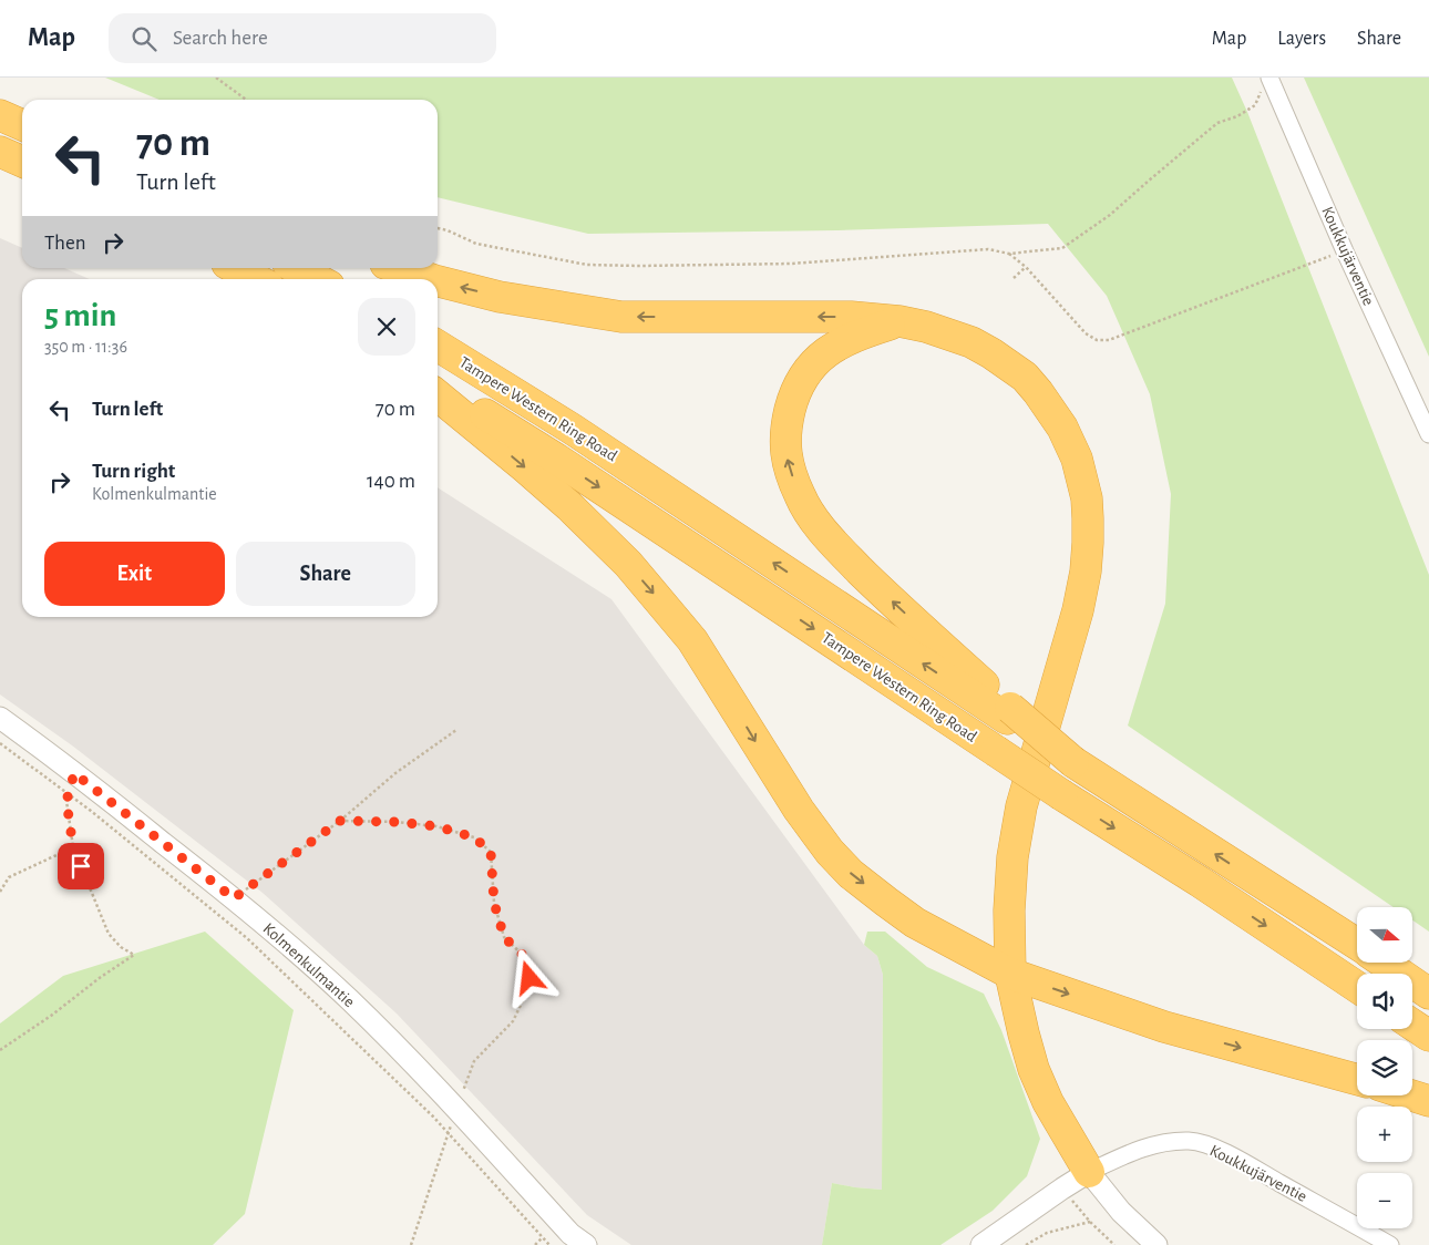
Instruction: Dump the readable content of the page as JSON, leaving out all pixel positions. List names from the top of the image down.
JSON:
{
  "streets": {
    "highway": ["Tampere Western Ring Road"],
    "street": ["Koukkujärventie", "Kolmenkulmantie"]
  },
  "north": "right",
  "page": {
    "header": "Map",
    "search": "Search here",
    "nav": ["Map", "Layers", "Share"],
    "turn": ["70 m", "Turn left"],
    "then": "Then",
    "heading": ["5 min", "350 m · 11:36"],
    "list": [
      {
        "name": "Turn left",
        "value": "70 m"
      },
      {
        "name": "Turn right",
        "note": "Kolmenkulmantie",
        "value": "140 m"
      }
    ],
    "buttons": ["Exit", "Share"],
    "map_buttons": ["+", "−"]
  }
}
